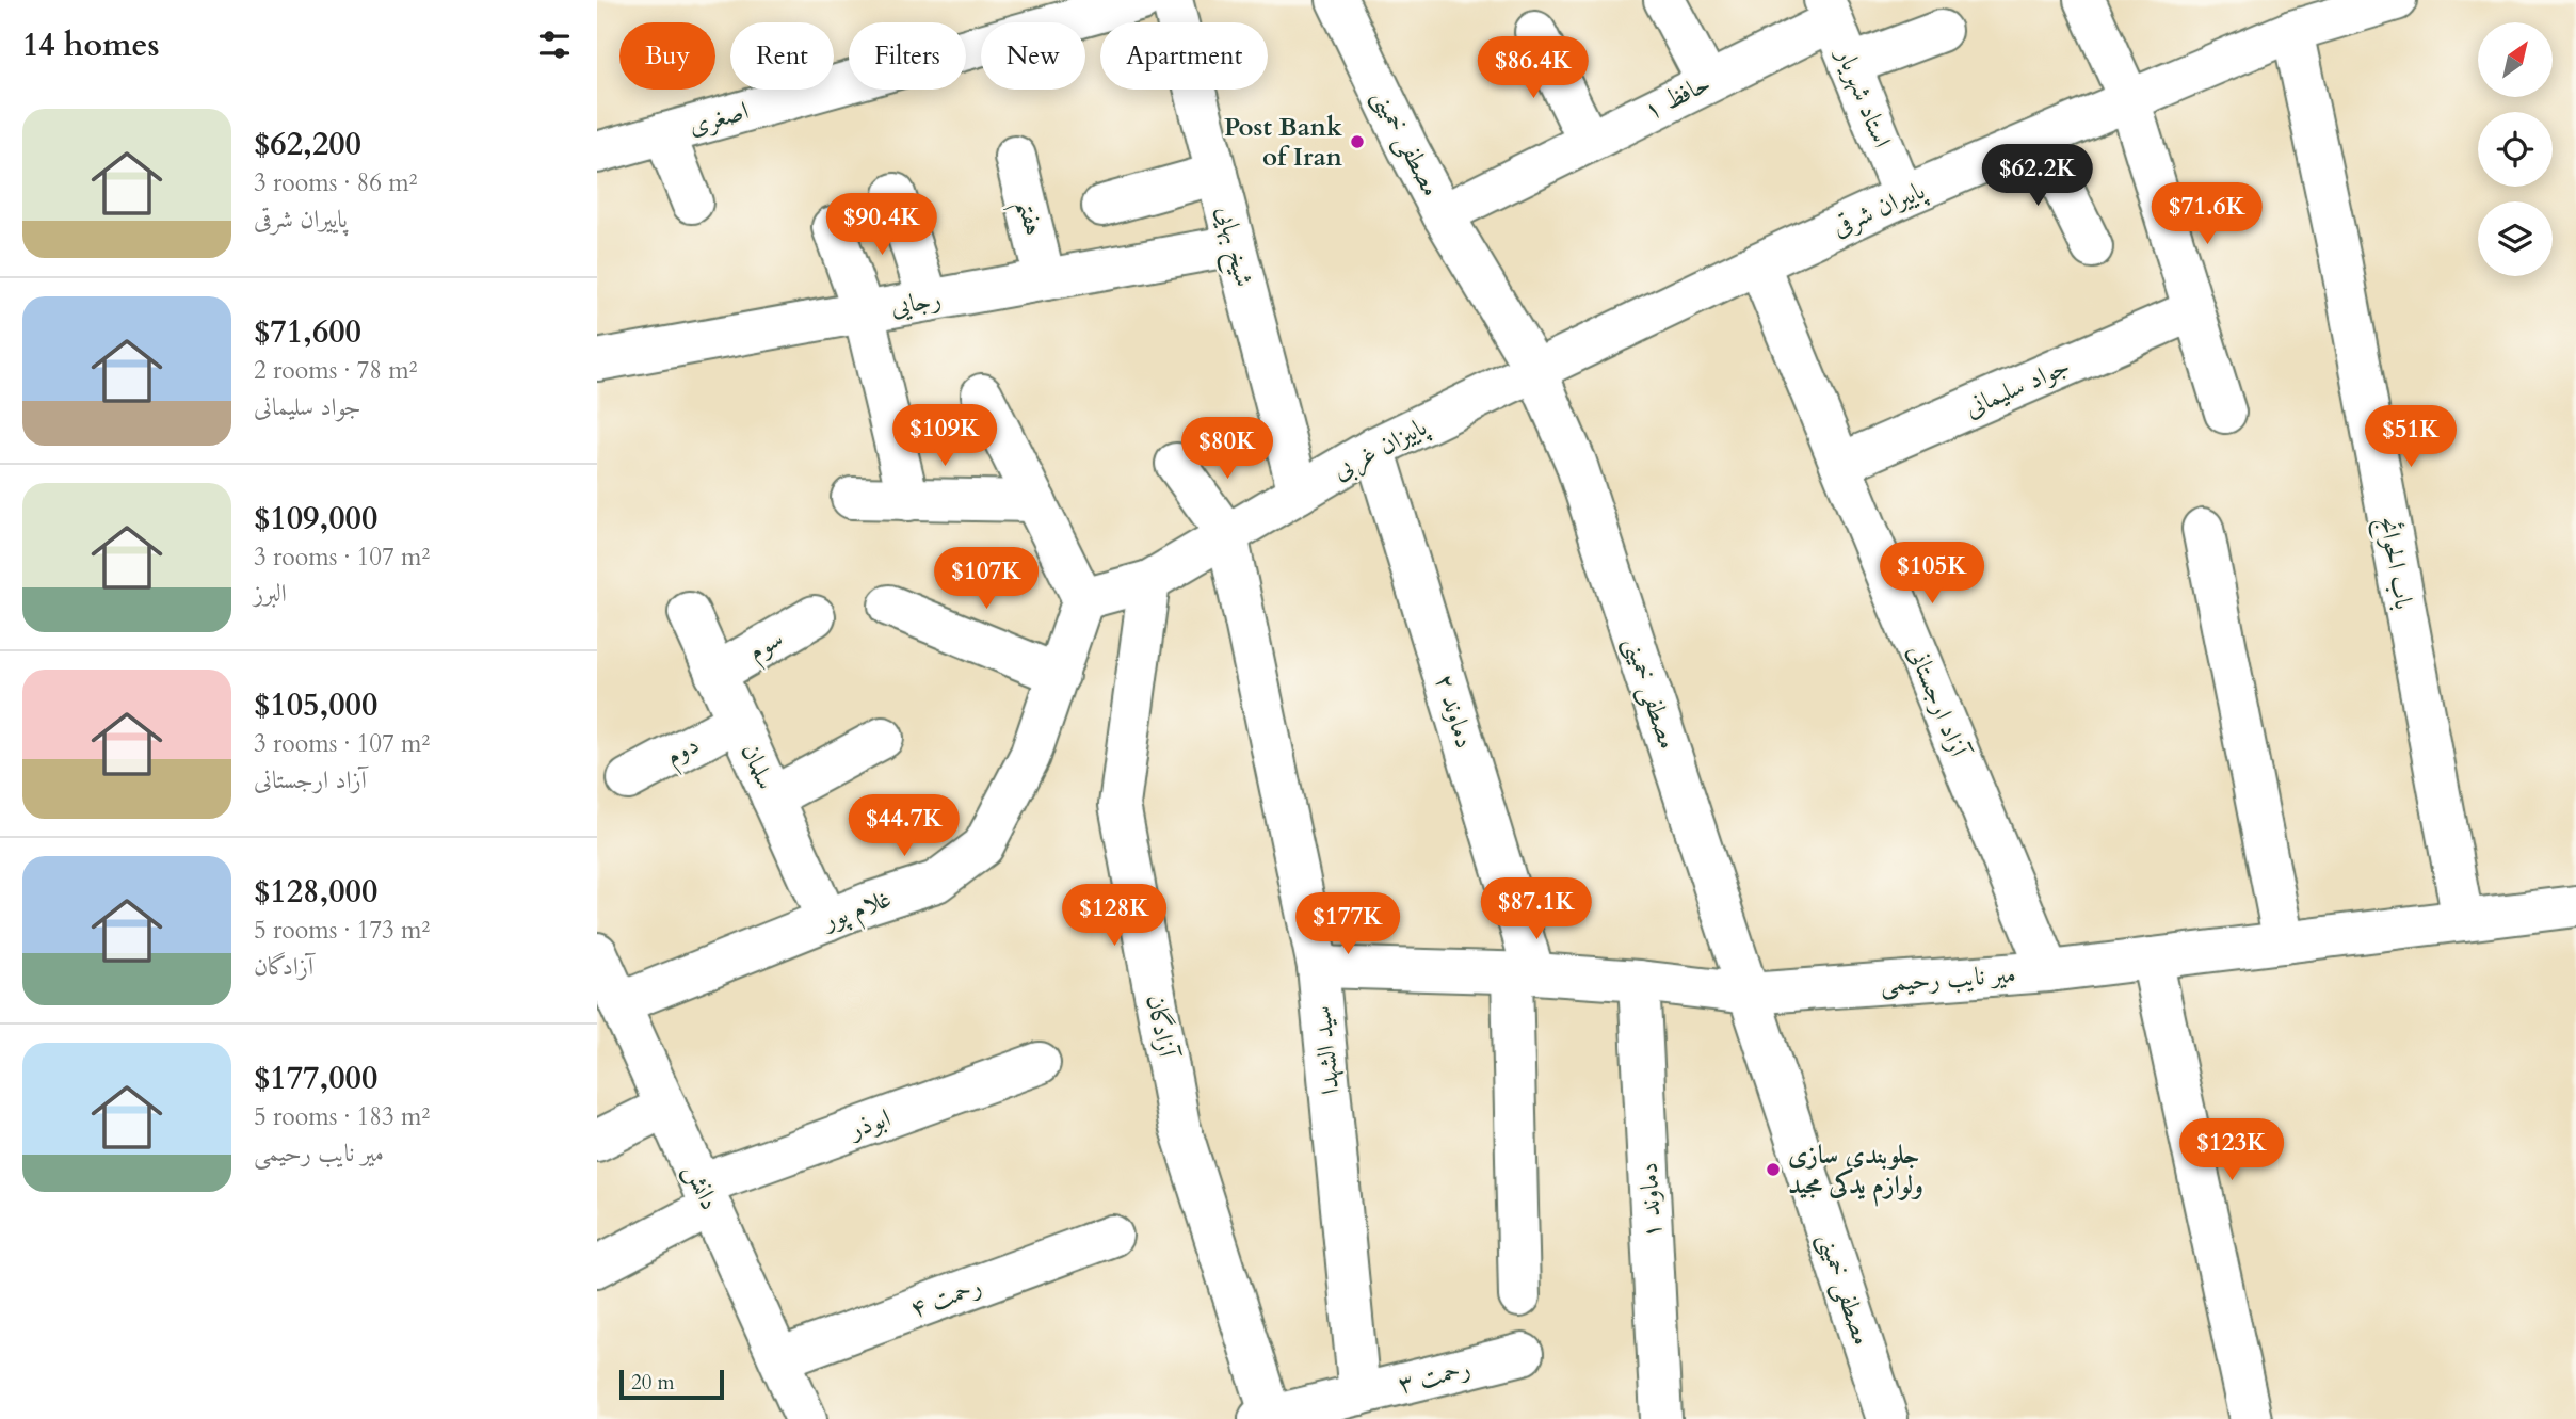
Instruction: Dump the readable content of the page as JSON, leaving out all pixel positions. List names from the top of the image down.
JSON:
{
  "streets": {
    "street": [
      "حافظ ۱",
      "استاد شهریار",
      "اصغری",
      "مصطفی خمینی",
      "پاییران شرقی",
      "هفتم",
      "شیخ بهایی",
      "رجایی",
      "جواد سلیمانی",
      "پاییزان غربی",
      "باب الحوائج",
      "سوم",
      "آزاد ارجستانی",
      "دماوند ۲",
      "دوم",
      "سلمان",
      "غلام پور",
      "میر نایب رحیمی",
      "آزادگان",
      "سید الشهدا",
      "ابوذر",
      "دانش",
      "دماوند ۱",
      "رحمت ۴",
      "رحمت ۳"
    ]
  },
  "crossings": [
    ["حافظ ۱", "استاد شهریار"],
    ["حافظ ۱", "مصطفی خمینی"],
    ["استاد شهریار", "پاییران شرقی"],
    ["مصطفی خمینی", "پاییران شرقی"],
    ["مصطفی خمینی", "پاییزان غربی"],
    ["مصطفی خمینی", "میر نایب رحیمی"],
    ["پاییران شرقی", "پاییزان غربی"],
    ["پاییران شرقی", "باب الحوائج"],
    ["پاییران شرقی", "آزاد ارجستانی"],
    ["هفتم", "رجایی"],
    ["شیخ بهایی", "رجایی"],
    ["شیخ بهایی", "پاییزان غربی"],
    ["جواد سلیمانی", "آزاد ارجستانی"],
    ["پاییزان غربی", "دماوند ۲"],
    ["پاییزان غربی", "سید الشهدا"],
    ["باب الحوائج", "میر نایب رحیمی"],
    ["سوم", "سلمان"],
    ["آزاد ارجستانی", "میر نایب رحیمی"],
    ["دماوند ۲", "میر نایب رحیمی"],
    ["دوم", "سلمان"],
    ["سلمان", "غلام پور"],
    ["غلام پور", "دانش"],
    ["میر نایب رحیمی", "سید الشهدا"],
    ["میر نایب رحیمی", "دماوند ۱"],
    ["آزادگان", "رحمت ۳"],
    ["سید الشهدا", "رحمت ۳"],
    ["ابوذر", "دانش"],
    ["دانش", "رحمت ۴"]
  ],
  "places": ["Post Bank of Iran", "جلوبندی سازی ولوازم یدکی مجید"],
  "scale_bar": "20 m",
  "north": "top right",
  "page": {
    "heading": "14 homes",
    "chip": [
      "Buy",
      "Rent",
      "Filters",
      "New",
      "Apartment"
    ],
    "price": [
      "$86.4K",
      "$62.2K",
      "$71.6K",
      "$90.4K",
      "$109K",
      "$51K",
      "$80K",
      "$105K",
      "$107K",
      "$44.7K",
      "$87.1K",
      "$128K",
      "$177K",
      "$123K"
    ],
    "list": [
      {
        "name": "$62,200",
        "note": "3 rooms · 86 m² · پاییران شرقی"
      },
      {
        "name": "$71,600",
        "note": "2 rooms · 78 m² · جواد سلیمانی"
      },
      {
        "name": "$109,000",
        "note": "3 rooms · 107 m² · البرز"
      },
      {
        "name": "$105,000",
        "note": "3 rooms · 107 m² · آزاد ارجستانی"
      },
      {
        "name": "$128,000",
        "note": "5 rooms · 173 m² · آزادگان"
      },
      {
        "name": "$177,000",
        "note": "5 rooms · 183 m² · میر نایب رحیمی"
      }
    ],
    "scale": "20 m"
  }
}
